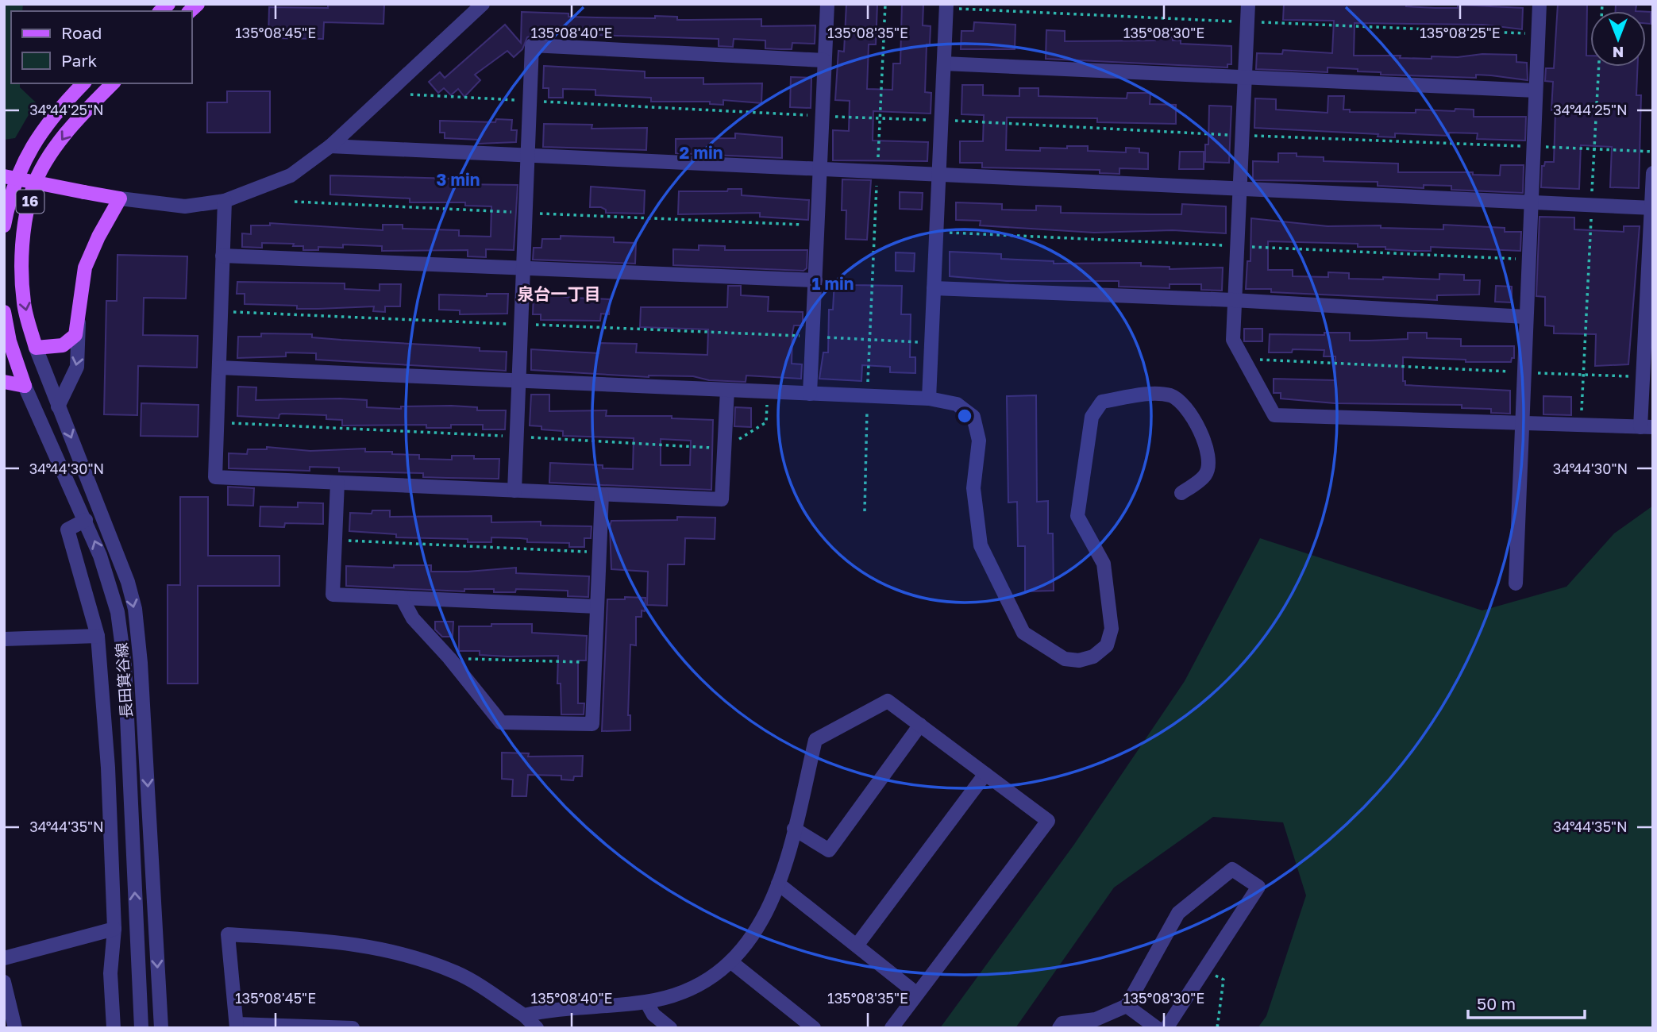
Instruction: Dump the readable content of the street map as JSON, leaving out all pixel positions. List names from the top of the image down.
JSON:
{
  "streets": {
    "main road": ["16"],
    "street": ["長田箕谷線"]
  },
  "crossings": [
    ["16", "長田箕谷線"]
  ],
  "districts": ["泉台一丁目"],
  "legend": ["Road", "Park"],
  "scale_bar": "50 m",
  "north": "bottom",
  "coordinates": [
    "135°08'45\"E",
    "135°08'40\"E",
    "135°08'35\"E",
    "135°08'30\"E",
    "135°08'25\"E",
    "34°44'25\"N",
    "34°44'30\"N",
    "34°44'35\"N"
  ],
  "rings": ["2 min", "3 min", "1 min"]
}
